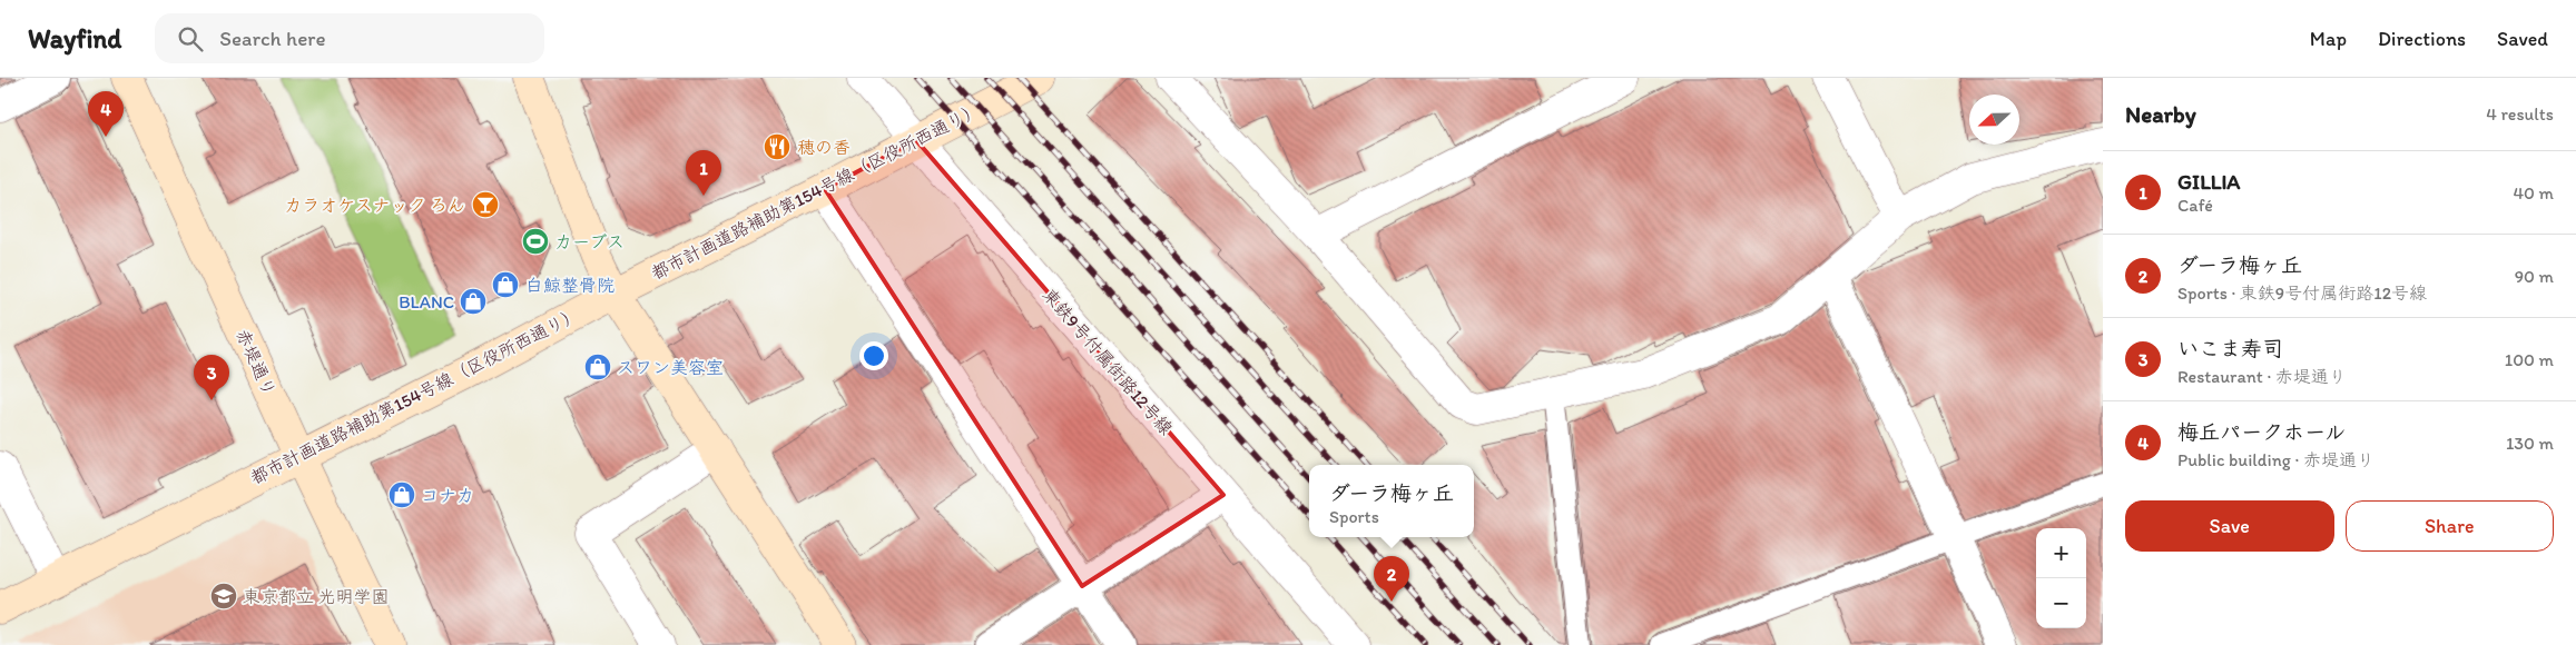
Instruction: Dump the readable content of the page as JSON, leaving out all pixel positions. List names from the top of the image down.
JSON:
{
  "streets": {
    "street": ["都市計画道路補助第154号線（区役所西通り）", "東鉄9号付属街路12号線", "赤堤通り"]
  },
  "crossings": [
    ["都市計画道路補助第154号線（区役所西通り）", "東鉄9号付属街路12号線"],
    ["都市計画道路補助第154号線（区役所西通り）", "赤堤通り"]
  ],
  "places": {
    "restaurant": ["穂の香"],
    "bar": ["カラオケスナック ろん"],
    "sports": ["カーブス"],
    "shop": [
      "白鯨整骨院",
      "BLANC",
      "スワン美容室",
      "コナカ"
    ],
    "school or university": ["東京都立 光明学園"]
  },
  "north": "left",
  "page": {
    "header": "Wayfind",
    "search": "Search here",
    "nav": ["Map", "Directions", "Saved"],
    "heading": ["Nearby", "4 results"],
    "pins": [
      "4",
      "1",
      "3",
      "2"
    ],
    "list": [
      {
        "mark": "1",
        "name": "GILLIA",
        "note": "Café",
        "value": "40 m"
      },
      {
        "mark": "2",
        "name": "ダーラ梅ヶ丘",
        "note": "Sports · 東鉄9号付属街路12号線",
        "value": "90 m"
      },
      {
        "mark": "3",
        "name": "いこま寿司",
        "note": "Restaurant · 赤堤通り",
        "value": "100 m"
      },
      {
        "mark": "4",
        "name": "梅丘パークホール",
        "note": "Public building · 赤堤通り",
        "value": "130 m"
      }
    ],
    "popup": ["ダーラ梅ヶ丘", "Sports"],
    "buttons": ["Save", "Share"],
    "map_buttons": ["+", "−"]
  }
}
